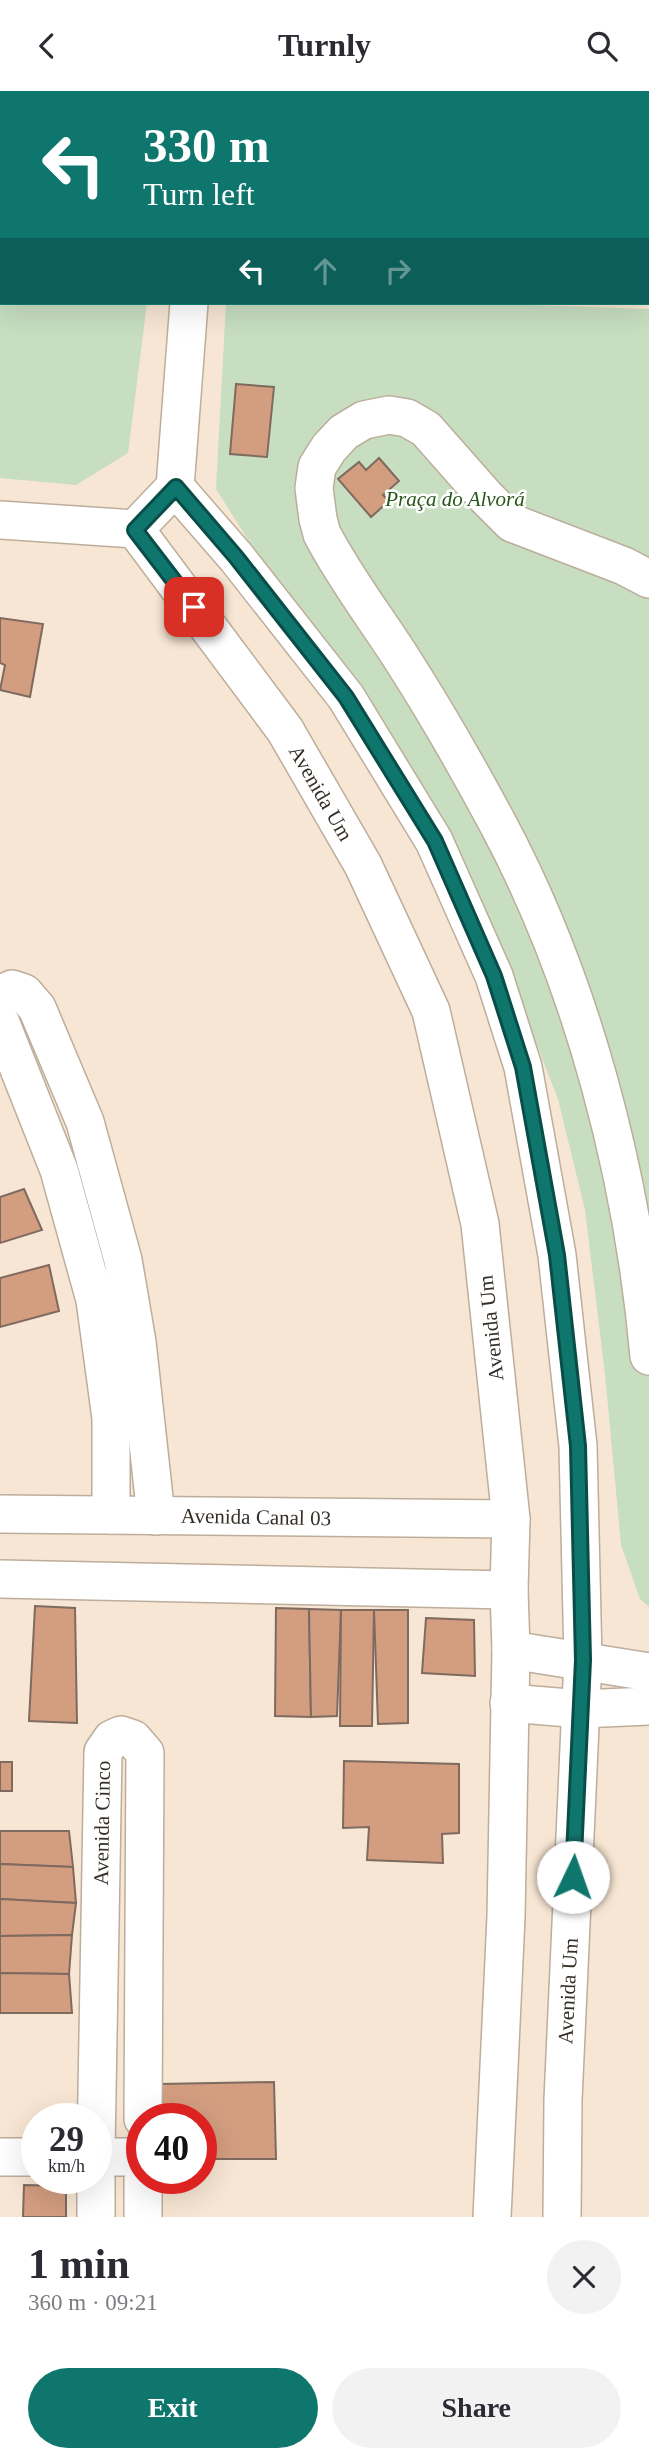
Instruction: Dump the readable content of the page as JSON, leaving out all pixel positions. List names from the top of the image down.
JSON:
{
  "streets": {
    "street": ["Avenida Um", "Avenida Canal 03", "Avenida Cinco"]
  },
  "crossings": [
    ["Avenida Um", "Avenida Canal 03"]
  ],
  "parks": ["Praça do Alvorá"],
  "page": {
    "header": "Turnly",
    "turn": ["330 m", "Turn left"],
    "speed": "29 km/h",
    "limit": "40",
    "heading": ["1 min", "360 m · 09:21"],
    "buttons": ["Exit", "Share"]
  }
}
